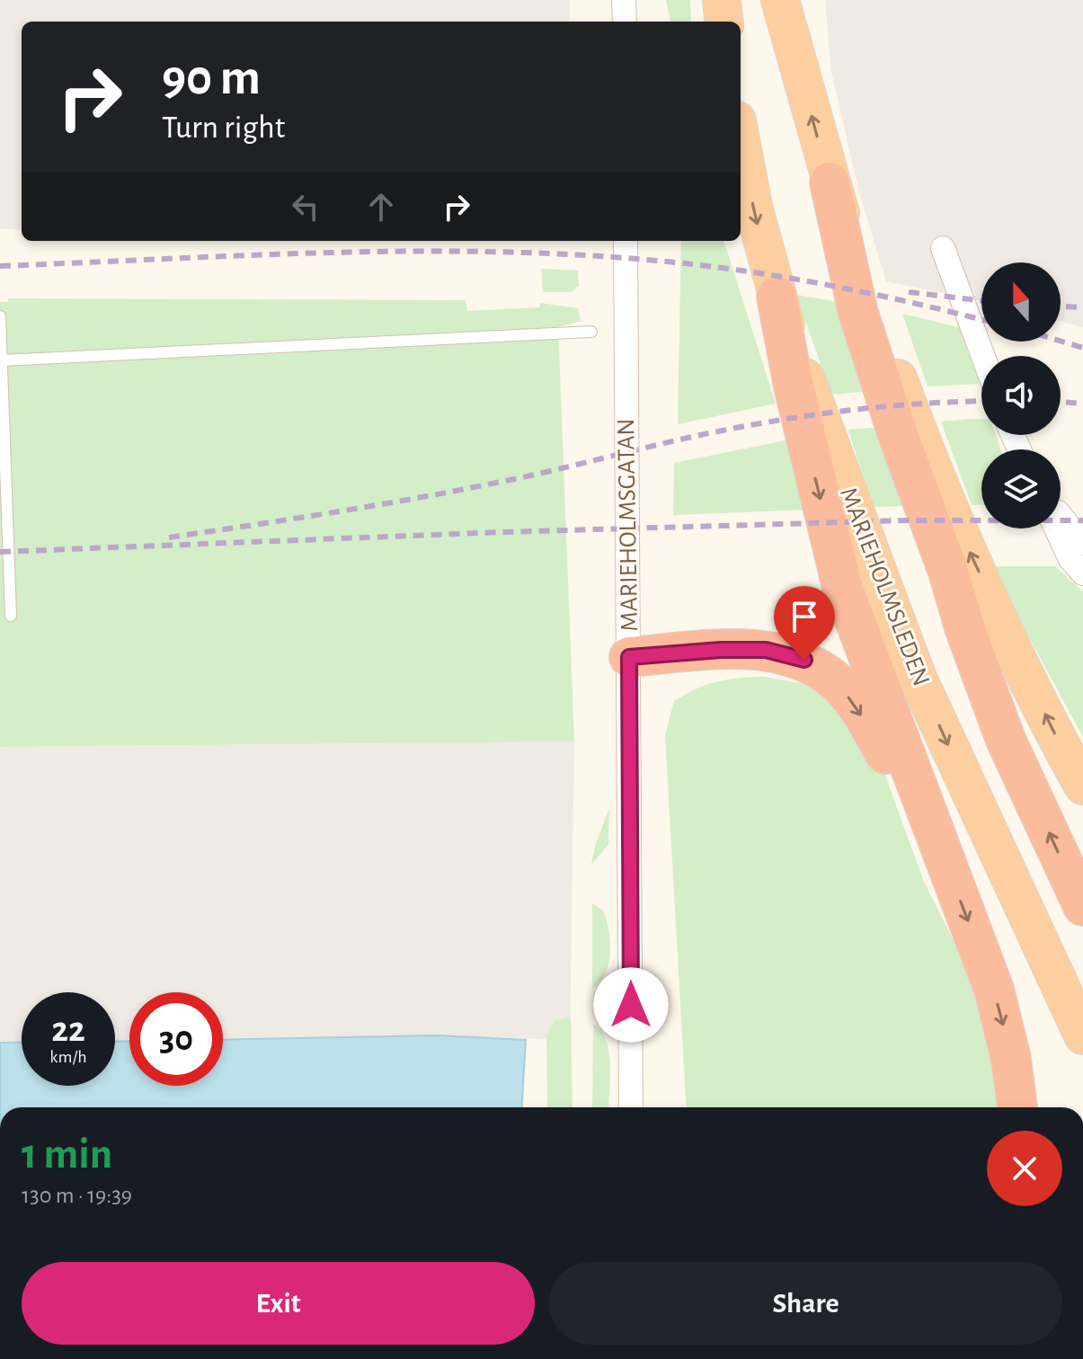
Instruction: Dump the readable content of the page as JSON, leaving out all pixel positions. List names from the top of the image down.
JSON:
{
  "streets": {
    "highway": ["MARIEHOLMSLEDEN"],
    "street": ["MARIEHOLMSGATAN"]
  },
  "north": "top",
  "page": {
    "turn": ["90 m", "Turn right"],
    "speed": "22 km/h",
    "limit": "30",
    "heading": ["1 min", "130 m · 19:39"],
    "buttons": ["Exit", "Share"]
  }
}
